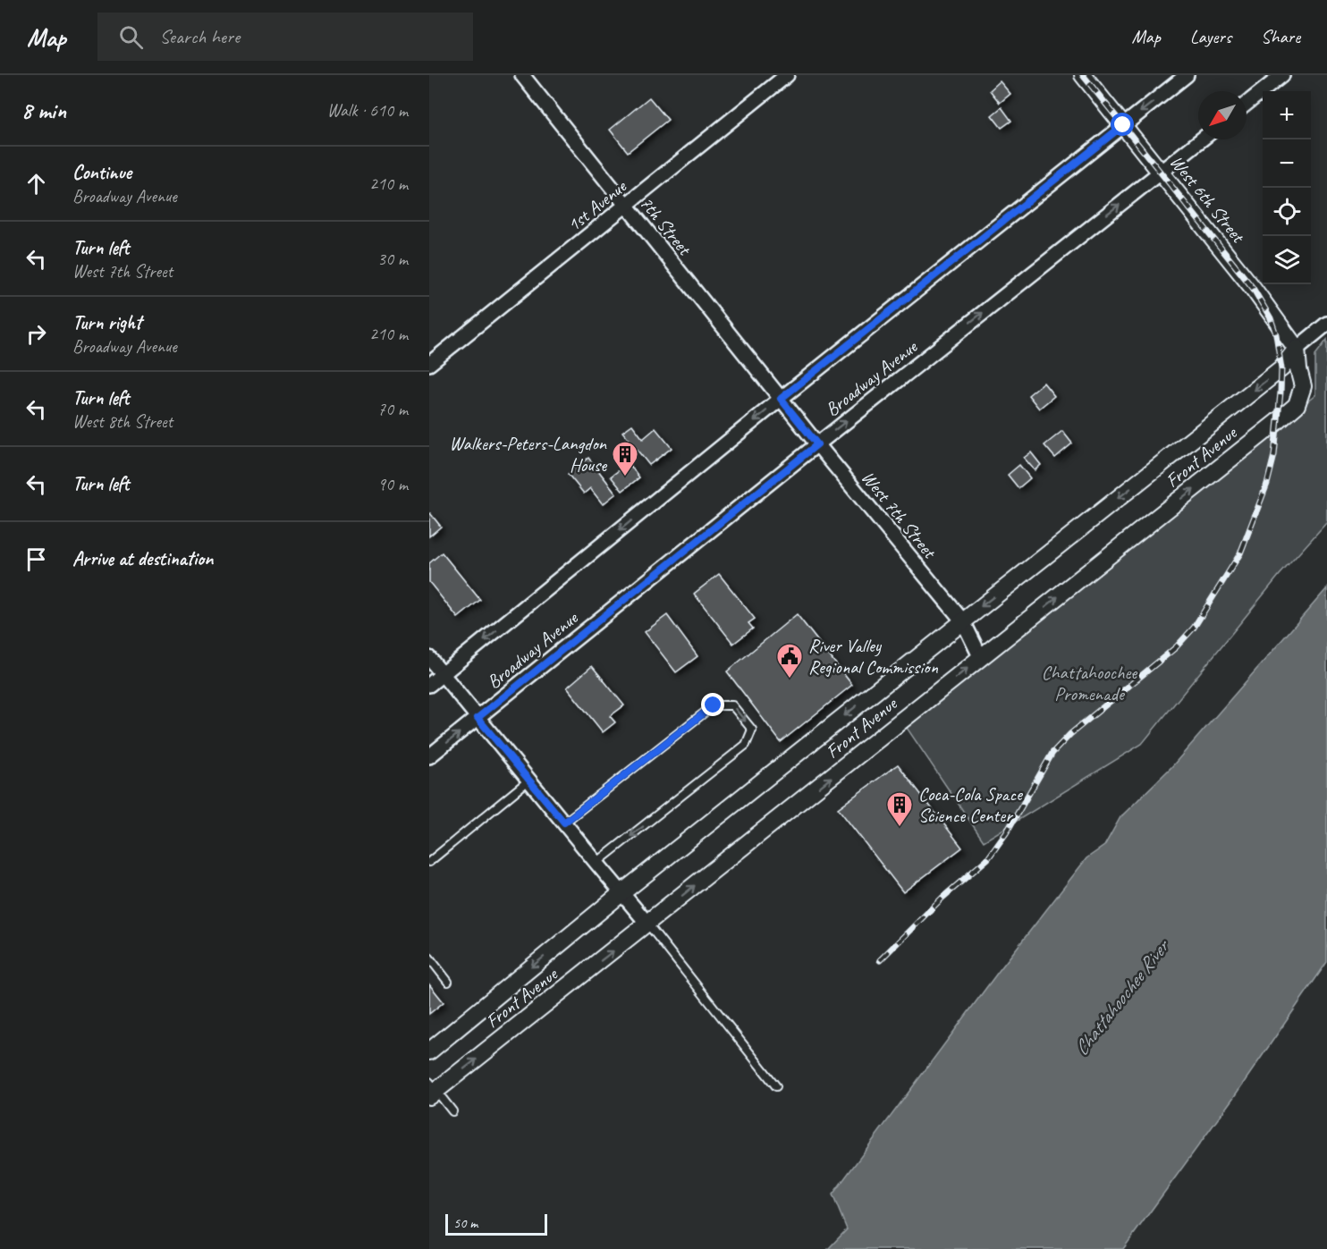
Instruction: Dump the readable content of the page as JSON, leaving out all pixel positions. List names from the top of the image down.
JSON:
{
  "streets": {
    "street": [
      "West 6th Street",
      "1st Avenue",
      "7th Street",
      "Broadway Avenue",
      "Front Avenue",
      "West 7th Street"
    ]
  },
  "crossings": [
    ["West 6th Street", "Broadway Avenue"],
    ["West 6th Street", "Front Avenue"],
    ["1st Avenue", "7th Street"],
    ["7th Street", "Broadway Avenue"],
    ["7th Street", "West 7th Street"],
    ["Broadway Avenue", "West 7th Street"],
    ["Front Avenue", "West 7th Street"]
  ],
  "water": ["Chattahoochee River"],
  "parks": ["Chattahoochee Promenade"],
  "places": {
    "building": ["Walkers-Peters-Langdon House", "Coca-Cola Space Science Center"],
    "public building": ["River Valley Regional Commission"]
  },
  "scale_bar": "50 m",
  "north": "bottom left",
  "page": {
    "header": "Map",
    "search": "Search here",
    "nav": ["Map", "Layers", "Share"],
    "heading": ["8 min", "Walk · 610 m"],
    "map_buttons": ["+", "−"],
    "list": [
      ["Continue", "Broadway Avenue", "210 m"],
      ["Turn left", "West 7th Street", "30 m"],
      ["Turn right", "Broadway Avenue", "210 m"],
      ["Turn left", "West 8th Street", "70 m"],
      ["Turn left", "90 m"],
      "Arrive at destination"
    ],
    "scale": "50 m"
  }
}
